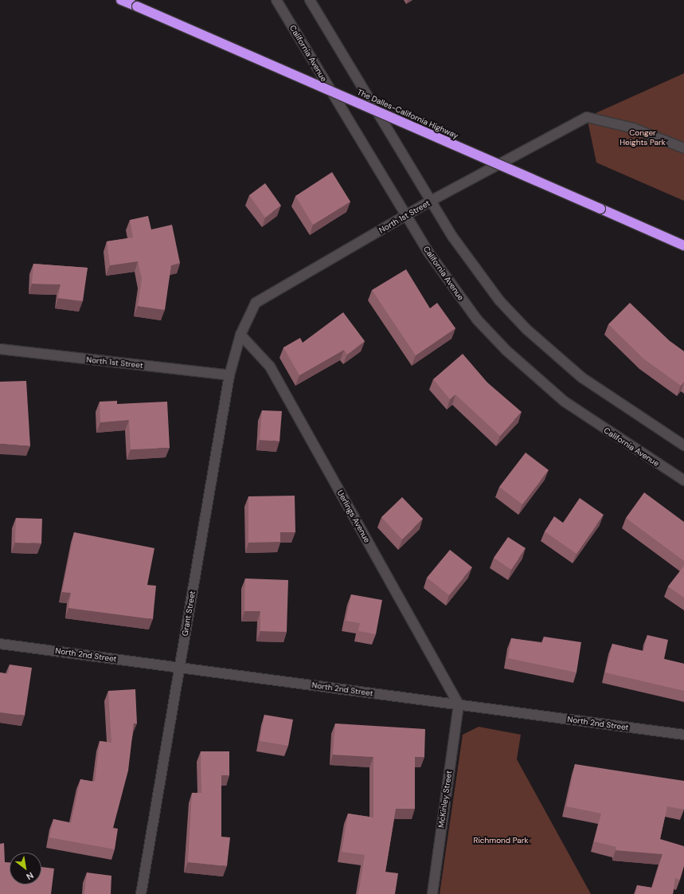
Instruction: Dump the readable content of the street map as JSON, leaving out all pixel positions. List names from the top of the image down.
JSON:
{
  "streets": {
    "highway": ["The Dalles-California Highway"],
    "street": [
      "California Avenue",
      "North 1st Street",
      "Uerlings Avenue",
      "Grant Street",
      "North 2nd Street",
      "McKinley Street"
    ]
  },
  "crossings": [
    ["California Avenue", "North 1st Street"],
    ["North 1st Street", "Uerlings Avenue"],
    ["North 1st Street", "Grant Street"],
    ["Uerlings Avenue", "Grant Street"],
    ["Uerlings Avenue", "North 2nd Street"],
    ["Uerlings Avenue", "McKinley Street"],
    ["Grant Street", "North 2nd Street"],
    ["North 2nd Street", "McKinley Street"]
  ],
  "parks": ["Conger Heights Park", "Richmond Park"],
  "north": "bottom right"
}
